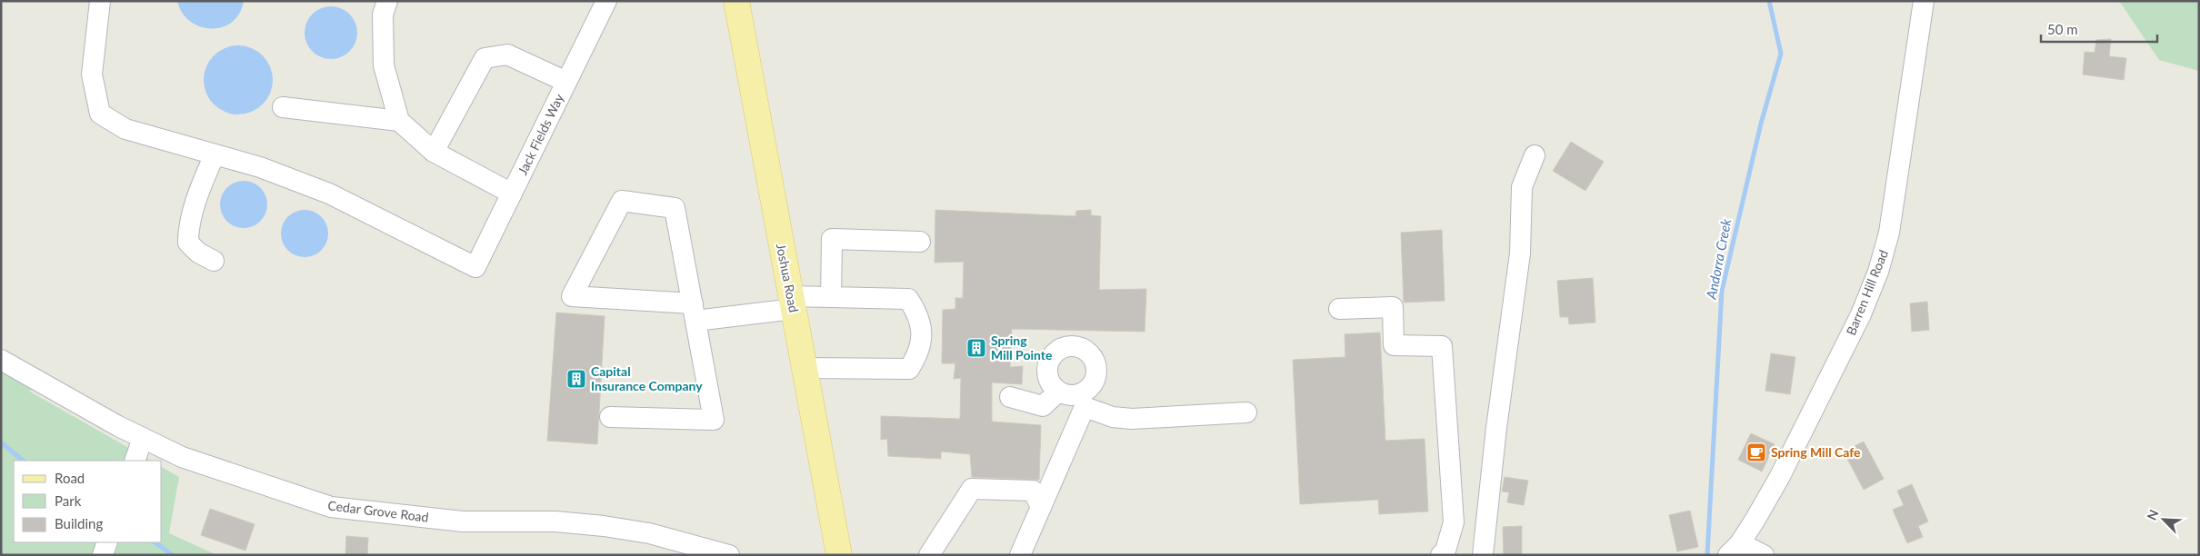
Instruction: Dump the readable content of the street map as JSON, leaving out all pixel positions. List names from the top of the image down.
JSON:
{
  "streets": {
    "main road": ["Joshua Road"],
    "street": ["Jack Fields Way", "Barren Hill Road", "Cedar Grove Road"]
  },
  "water": ["Andorra Creek"],
  "places": {
    "building": ["Spring Mill Pointe", "Capital Insurance Company"],
    "cafe": ["Spring Mill Cafe"]
  },
  "legend": ["Road", "Park", "Building"],
  "scale_bar": "50 m",
  "north": "top left"
}
